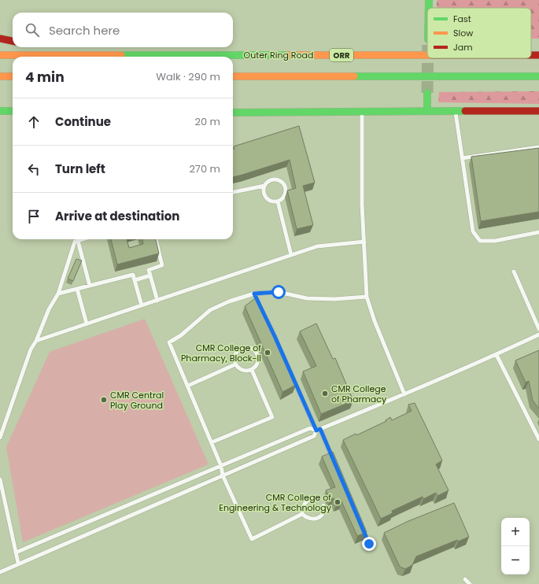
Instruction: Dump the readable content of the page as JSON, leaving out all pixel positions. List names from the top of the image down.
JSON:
{
  "streets": {
    "main road": ["Outer Ring Road", "ORR"]
  },
  "places": [
    "CMR College of Pharmacy, Block-II",
    "CMR College of Pharmacy",
    "CMR Central Play Ground",
    "CMR College of Engineering & Technology"
  ],
  "legend": ["Fast", "Slow", "Jam"],
  "page": {
    "search": "Search here",
    "heading": ["4 min", "Walk · 290 m"],
    "list": [
      ["Continue", "20 m"],
      ["Turn left", "270 m"],
      "Arrive at destination"
    ],
    "map_buttons": ["+", "−"]
  }
}
